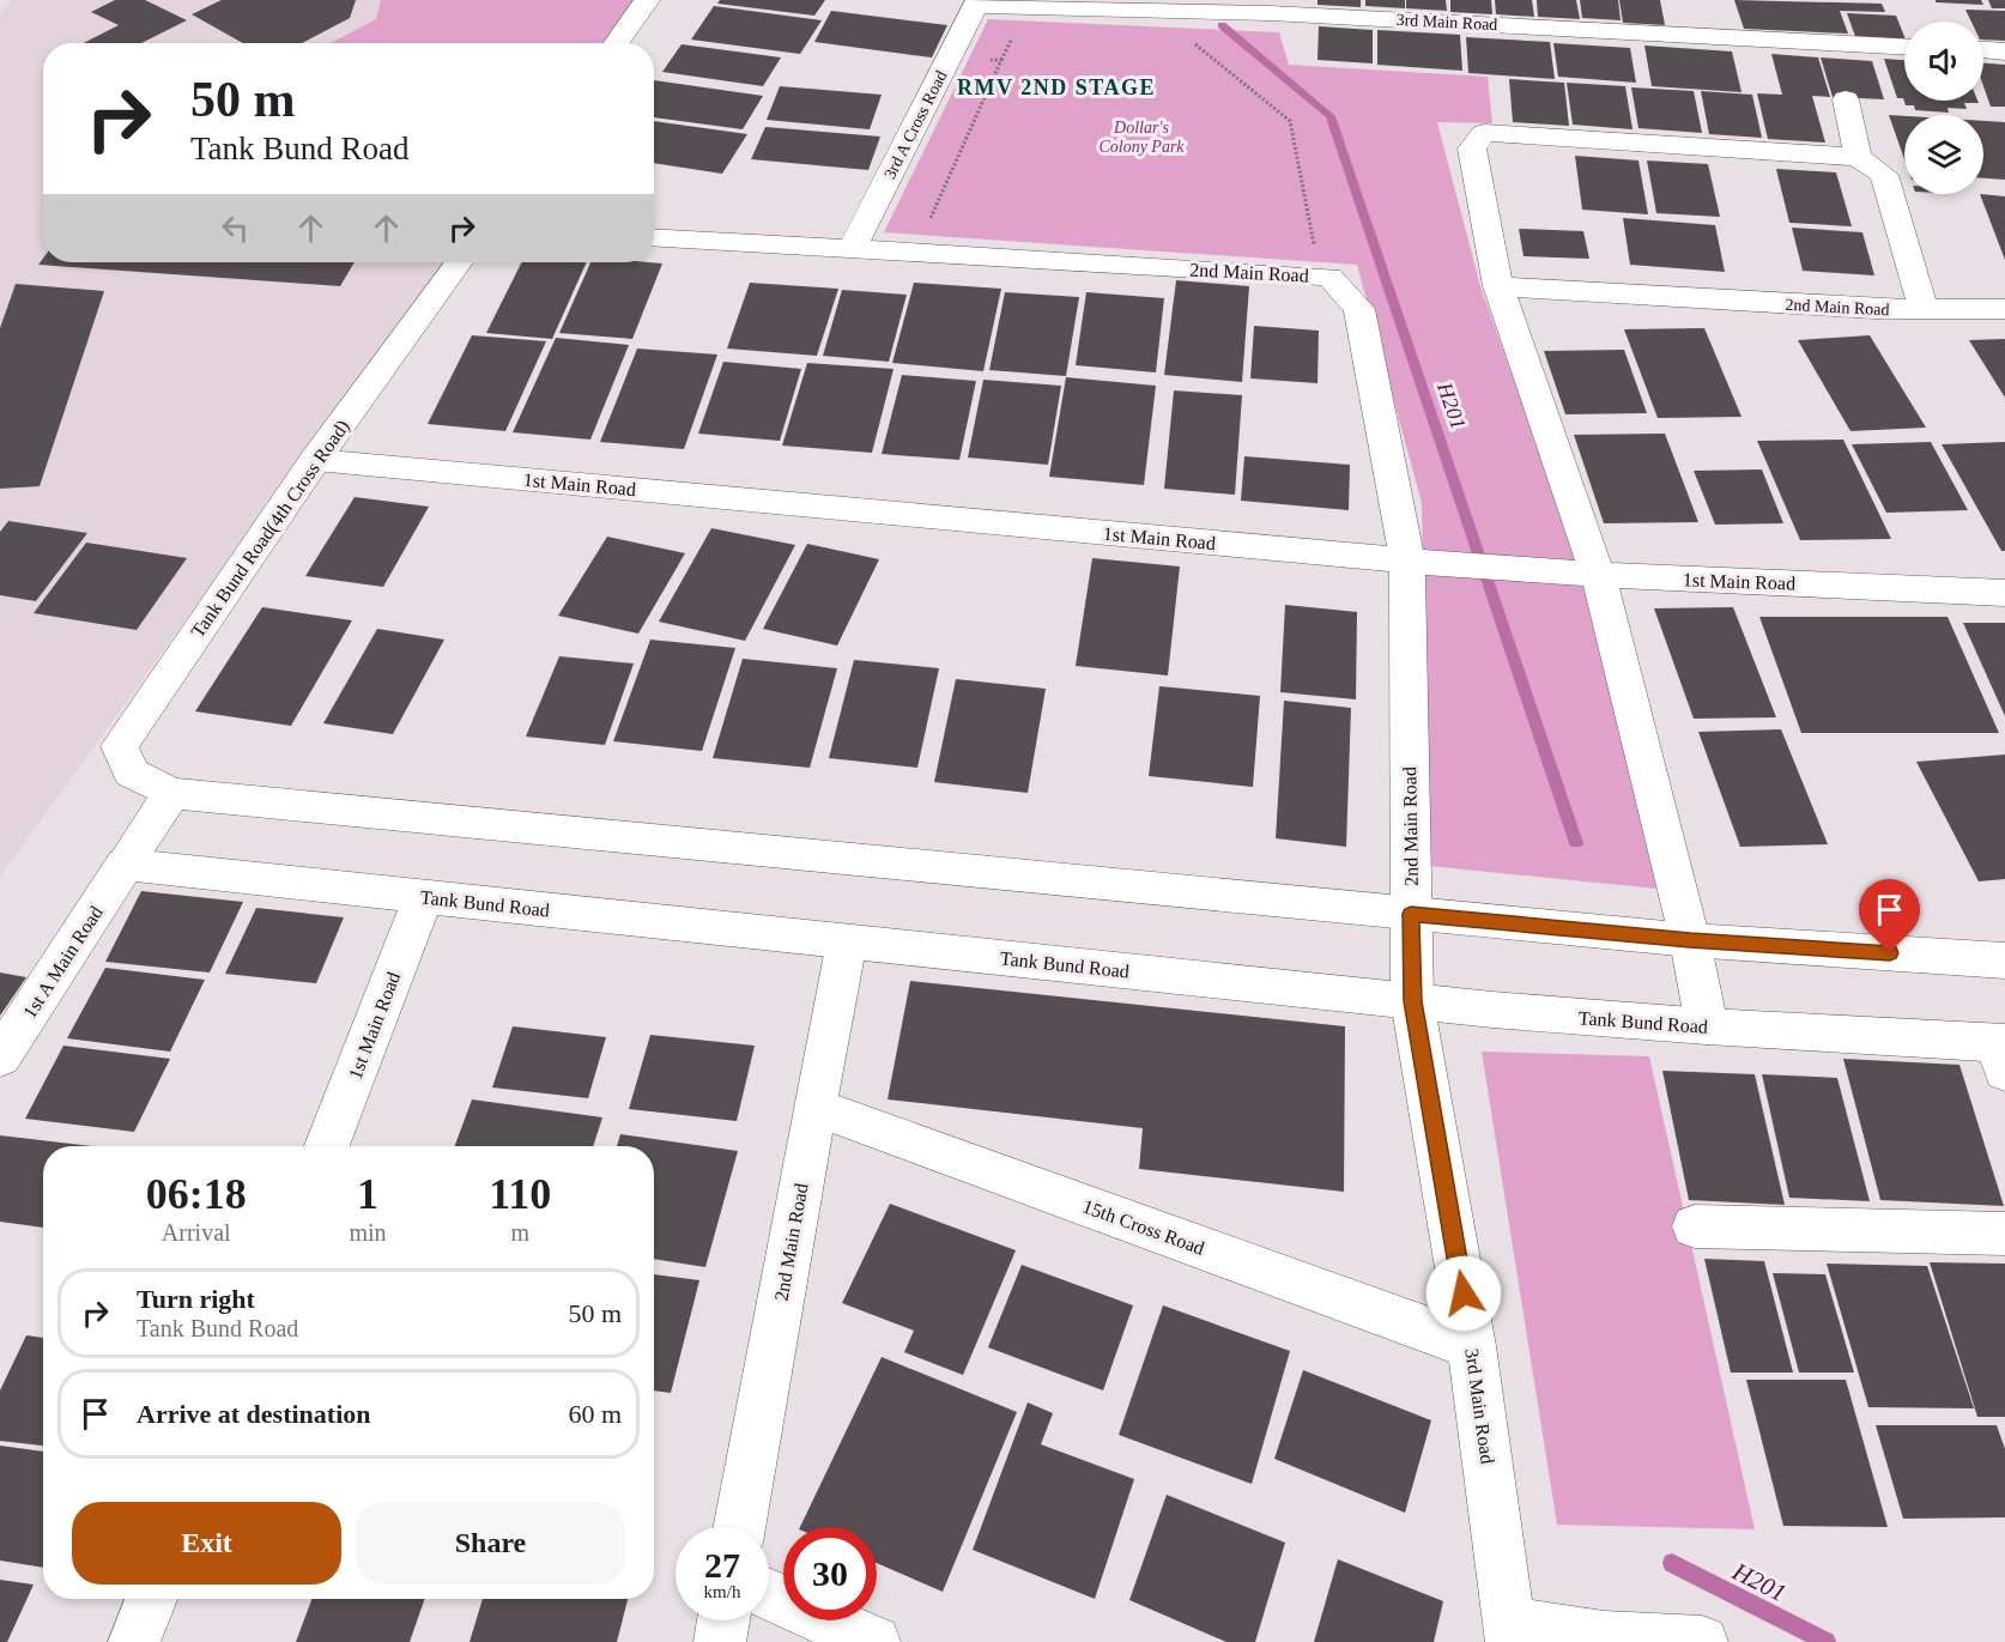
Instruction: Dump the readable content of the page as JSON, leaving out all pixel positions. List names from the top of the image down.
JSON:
{
  "streets": {
    "street": [
      "3rd Main Road",
      "3rd A Cross Road",
      "2nd Main Road",
      "1st Main Road",
      "Tank Bund Road(4th Cross Road)",
      "Tank Bund Road",
      "1st A Main Road",
      "15th Cross Road"
    ]
  },
  "crossings": [
    ["3rd Main Road", "3rd A Cross Road"],
    ["3rd Main Road", "2nd Main Road"],
    ["3rd Main Road", "Tank Bund Road"],
    ["3rd Main Road", "15th Cross Road"],
    ["3rd A Cross Road", "2nd Main Road"],
    ["2nd Main Road", "1st Main Road"],
    ["2nd Main Road", "Tank Bund Road"],
    ["2nd Main Road", "15th Cross Road"],
    ["1st Main Road", "Tank Bund Road(4th Cross Road)"],
    ["1st Main Road", "Tank Bund Road"],
    ["Tank Bund Road(4th Cross Road)", "1st A Main Road"],
    ["Tank Bund Road", "1st A Main Road"]
  ],
  "districts": ["RMV 2ND STAGE"],
  "water": ["H201"],
  "parks": ["Dollar's Colony Park"],
  "page": {
    "turn": ["50 m", "Tank Bund Road"],
    "eta": [
      "06:18",
      "Arrival",
      "1",
      "min",
      "110",
      "m"
    ],
    "list": [
      {
        "name": "Turn right",
        "note": "Tank Bund Road",
        "value": "50 m"
      },
      {
        "name": "Arrive at destination",
        "value": "60 m"
      }
    ],
    "buttons": ["Exit", "Share"],
    "speed": "27 km/h",
    "limit": "30"
  }
}
